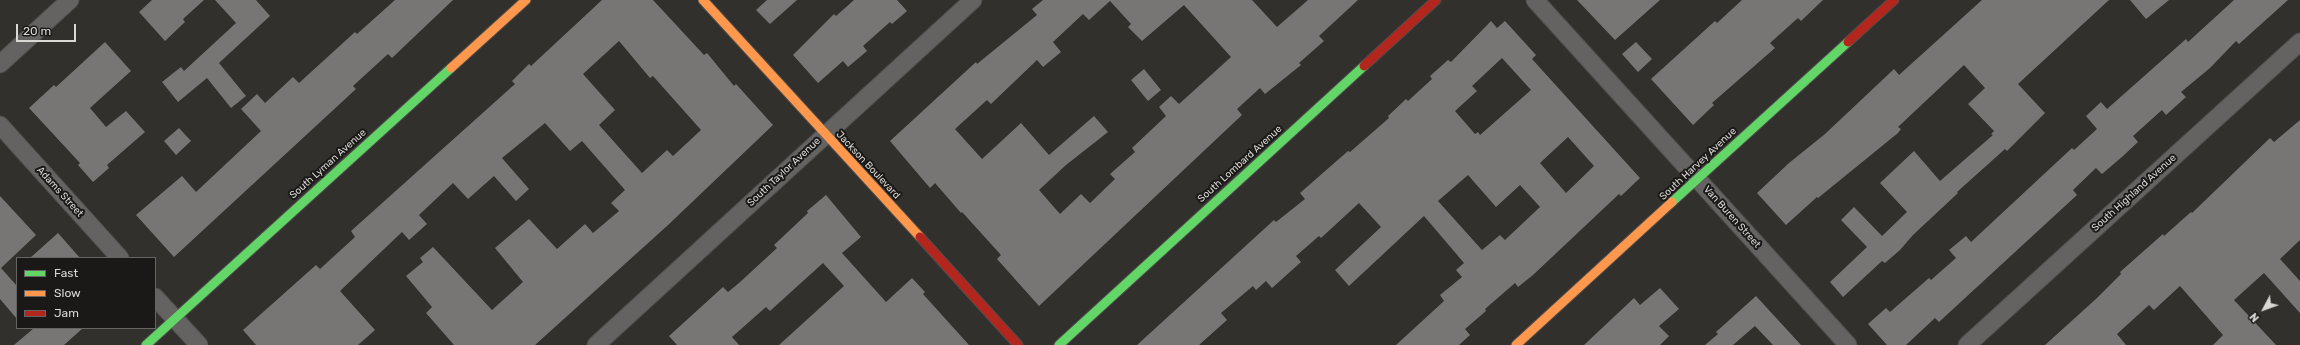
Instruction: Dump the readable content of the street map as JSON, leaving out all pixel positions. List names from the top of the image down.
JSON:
{
  "streets": {
    "street": [
      "South Lyman Avenue",
      "South Lombard Avenue",
      "South Harvey Avenue",
      "Jackson Boulevard",
      "South Taylor Avenue",
      "Adams Street",
      "South Highland Avenue",
      "Van Buren Street"
    ]
  },
  "crossings": [
    ["South Harvey Avenue", "Van Buren Street"],
    ["Jackson Boulevard", "South Taylor Avenue"]
  ],
  "legend": ["Fast", "Slow", "Jam"],
  "scale_bar": "20 m",
  "north": "bottom left"
}
